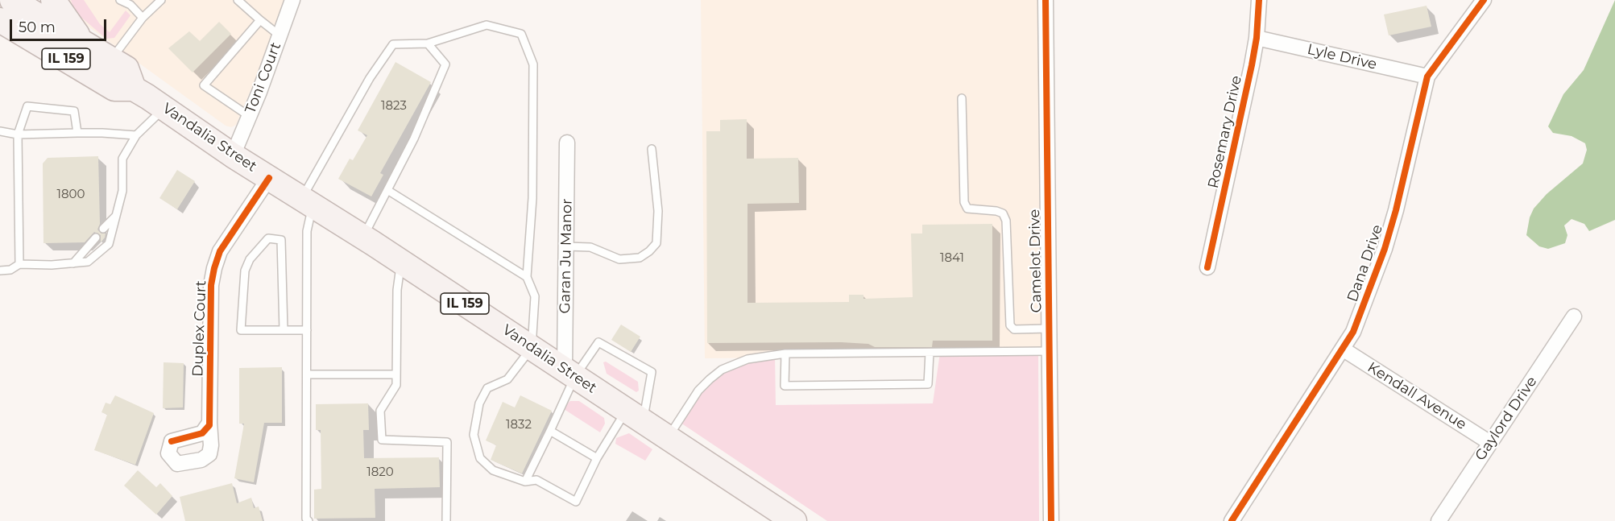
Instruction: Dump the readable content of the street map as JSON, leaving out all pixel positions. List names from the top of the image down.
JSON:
{
  "streets": {
    "main road": ["IL 159", "Vandalia Street"],
    "street": [
      "Lyle Drive",
      "Toni Court",
      "Rosemary Drive",
      "Garan Ju Manor",
      "Camelot Drive",
      "Dana Drive",
      "Duplex Court",
      "Kendall Avenue",
      "Gaylord Drive"
    ]
  },
  "crossings": [
    ["Lyle Drive", "Rosemary Drive"],
    ["Lyle Drive", "Dana Drive"],
    ["IL 159", "Vandalia Street"],
    ["Toni Court", "Vandalia Street"],
    ["Vandalia Street", "Garan Ju Manor"],
    ["Vandalia Street", "Duplex Court"],
    ["Dana Drive", "Kendall Avenue"],
    ["Kendall Avenue", "Gaylord Drive"]
  ],
  "house_numbers": [
    "1823",
    "1800",
    "1841",
    "1832",
    "1820"
  ],
  "scale_bar": "50 m"
}
